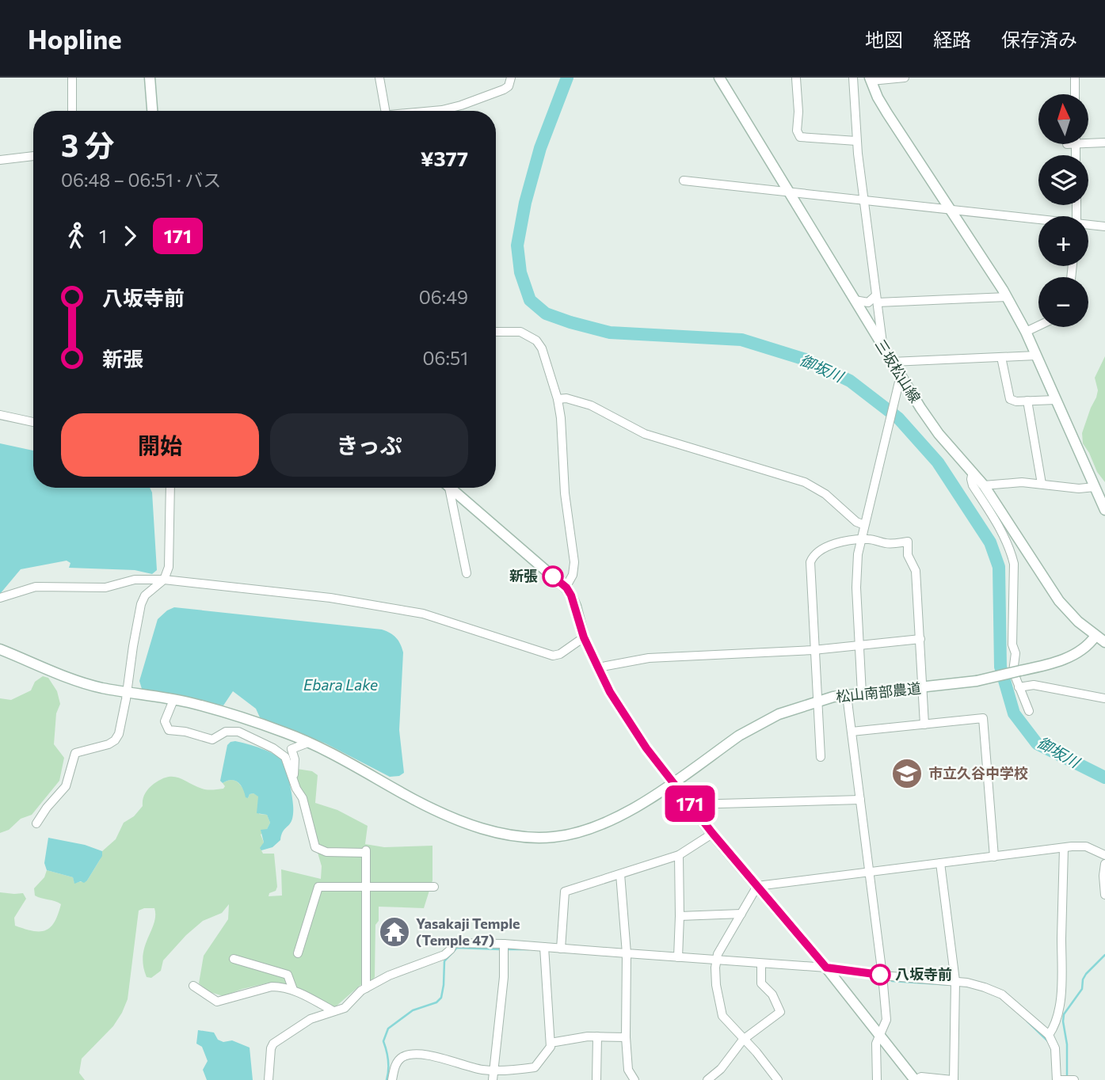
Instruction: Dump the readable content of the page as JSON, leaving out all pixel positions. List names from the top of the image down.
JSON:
{
  "streets": {
    "main road": ["三坂松山線", "松山南部農道"]
  },
  "crossings": [
    ["三坂松山線", "松山南部農道"]
  ],
  "water": ["御坂川", "Ebara Lake"],
  "places": {
    "other": ["新張", "八坂寺前"],
    "school or university": ["市立久谷中学校"],
    "temple": ["Yasakaji Temple (Temple 47)"]
  },
  "lines": ["bus line 171"],
  "north": "top",
  "page": {
    "header": "Hopline",
    "nav": ["地図", "経路", "保存済み"],
    "on_map": "171",
    "map_buttons": ["+", "−"],
    "heading": ["3 分", "06:48 – 06:51 · バス", "¥377"],
    "legs": ["1", "171"],
    "list": [
      {
        "name": "八坂寺前",
        "value": "06:49"
      },
      {
        "name": "新張",
        "value": "06:51"
      }
    ],
    "buttons": ["開始", "きっぷ"]
  }
}
